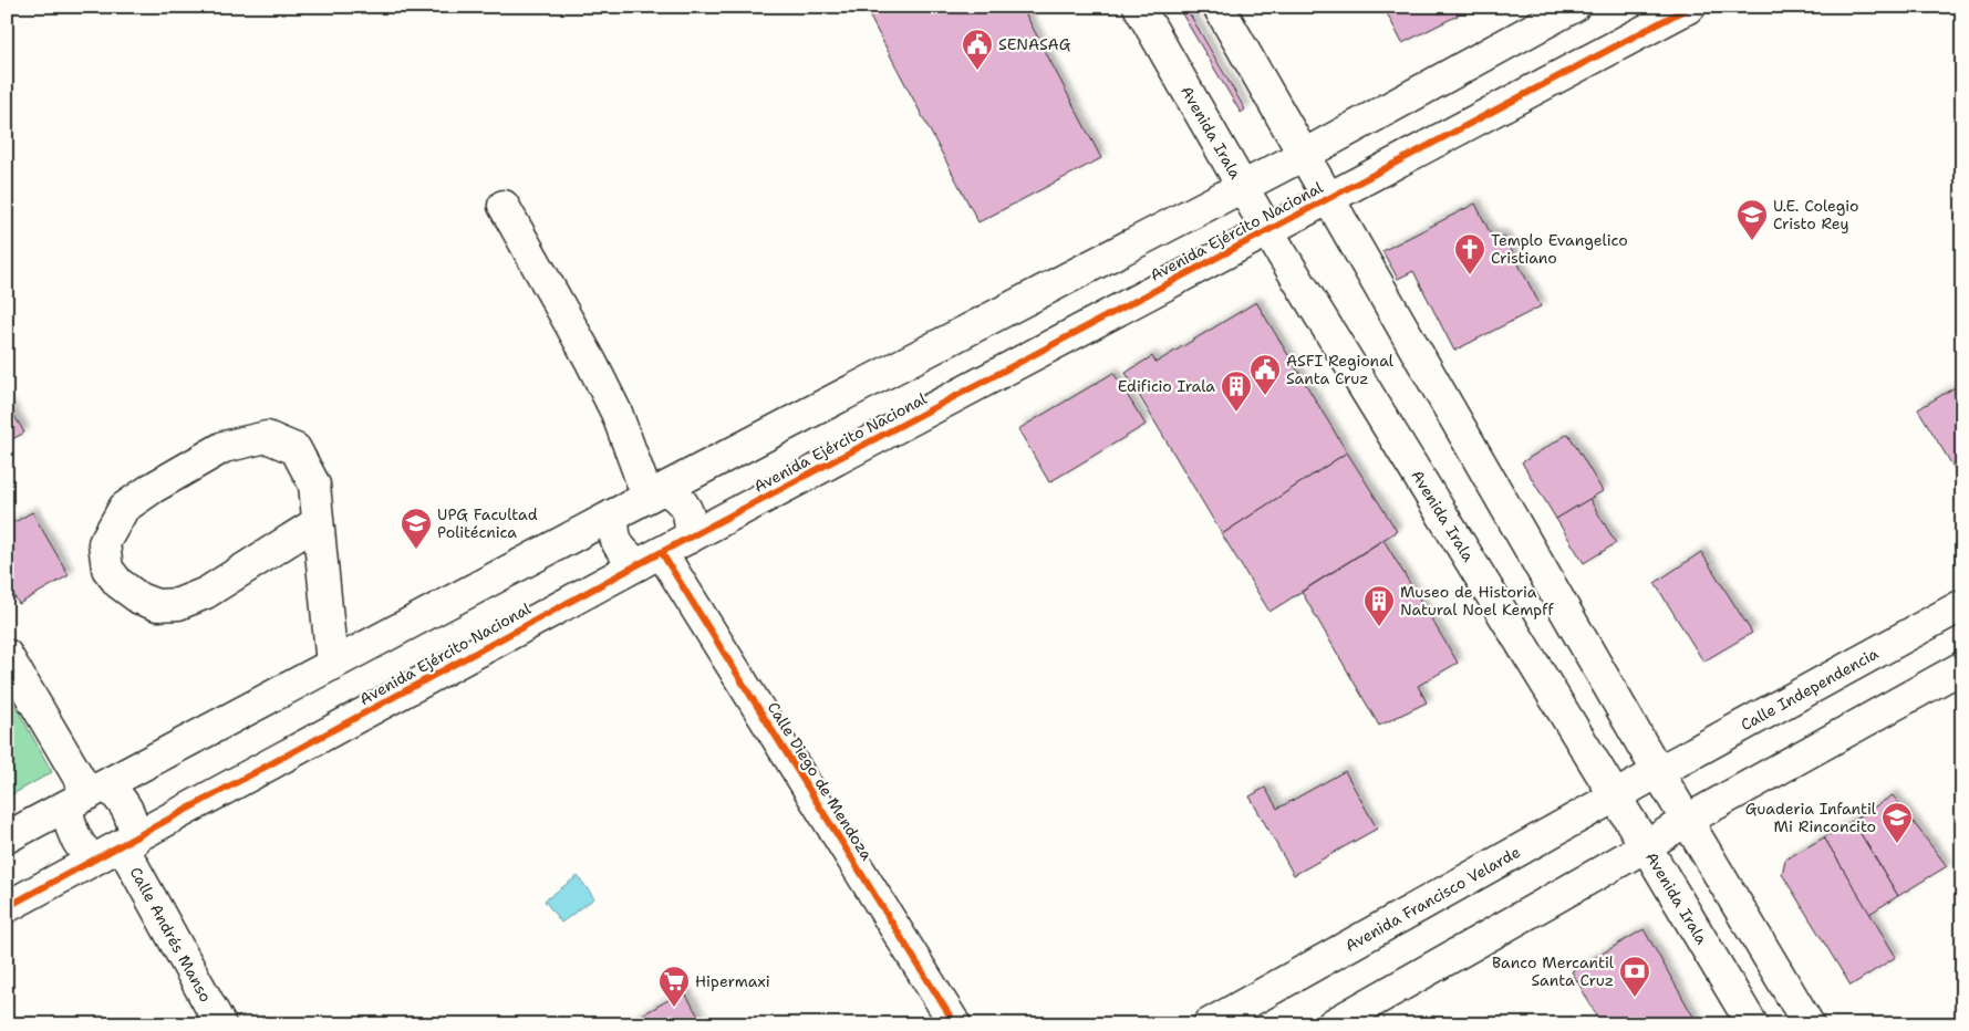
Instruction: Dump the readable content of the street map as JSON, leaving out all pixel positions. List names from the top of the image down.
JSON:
{
  "streets": {
    "street": [
      "Avenida Irala",
      "Avenida Ejército Nacional",
      "Calle Independencia",
      "Calle Diego de Mendoza",
      "Avenida Francisco Velarde",
      "Calle Andrés Manso"
    ]
  },
  "crossings": [
    ["Avenida Irala", "Avenida Ejército Nacional"],
    ["Avenida Irala", "Avenida Francisco Velarde"],
    ["Avenida Ejército Nacional", "Calle Diego de Mendoza"],
    ["Avenida Ejército Nacional", "Calle Andrés Manso"],
    ["Calle Independencia", "Avenida Francisco Velarde"]
  ],
  "places": {
    "public building": ["SENASAG", "ASFI Regional Santa Cruz"],
    "school or university": ["U.E. Colegio Cristo Rey", "UPG Facultad Politécnica", "Guaderia Infantil Mi Rinconcito"],
    "church": ["Templo Evangelico Cristiano"],
    "building": ["Edificio Irala", "Museo de Historia Natural Noel Kempff"],
    "bank": ["Banco Mercantil Santa Cruz"],
    "supermarket": ["Hipermaxi"]
  }
}
